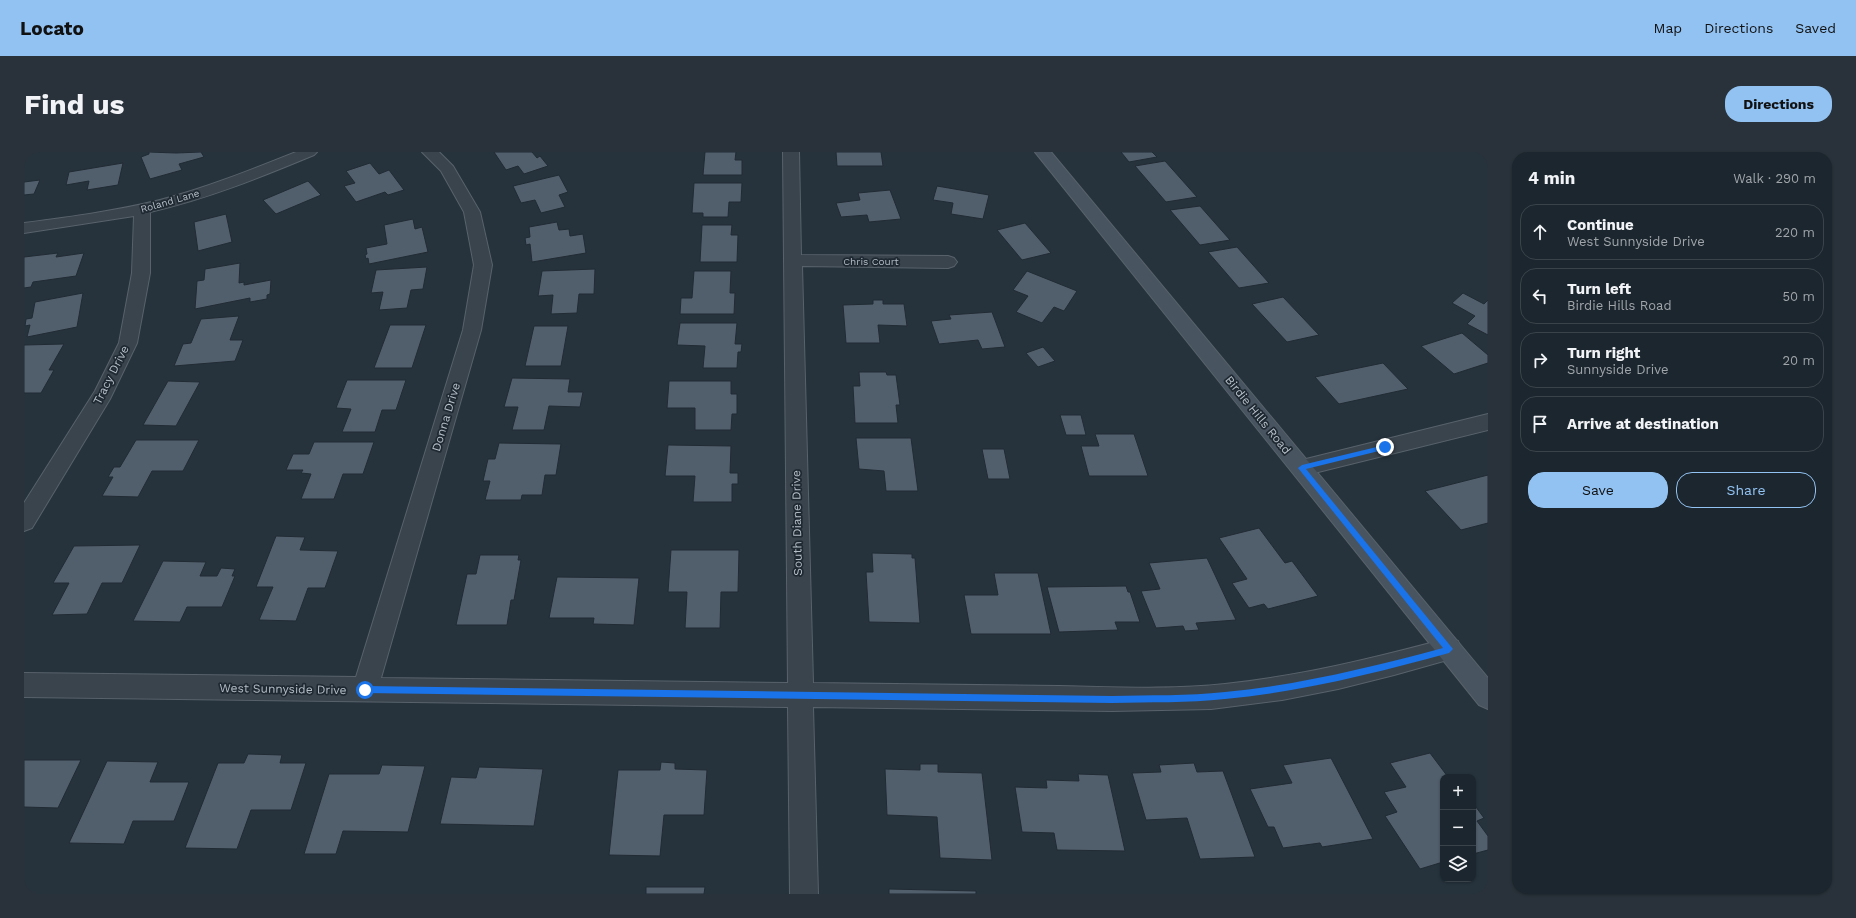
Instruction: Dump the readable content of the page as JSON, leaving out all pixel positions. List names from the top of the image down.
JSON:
{
  "streets": {
    "main road": ["Birdie Hills Road"],
    "street": [
      "Roland Lane",
      "Chris Court",
      "Tracy Drive",
      "Donna Drive",
      "South Diane Drive",
      "West Sunnyside Drive"
    ]
  },
  "crossings": [
    ["Roland Lane", "Tracy Drive"],
    ["Chris Court", "South Diane Drive"],
    ["Birdie Hills Road", "West Sunnyside Drive"],
    ["Donna Drive", "West Sunnyside Drive"],
    ["South Diane Drive", "West Sunnyside Drive"]
  ],
  "page": {
    "header": "Locato",
    "nav": ["Map", "Directions", "Saved"],
    "buttons": [
      "Directions",
      ["Save", "Share"]
    ],
    "title": "Find us",
    "heading": ["4 min", "Walk · 290 m"],
    "list": [
      ["Continue", "West Sunnyside Drive", "220 m"],
      ["Turn left", "Birdie Hills Road", "50 m"],
      ["Turn right", "Sunnyside Drive", "20 m"],
      "Arrive at destination"
    ],
    "map_buttons": ["+", "−"]
  }
}
